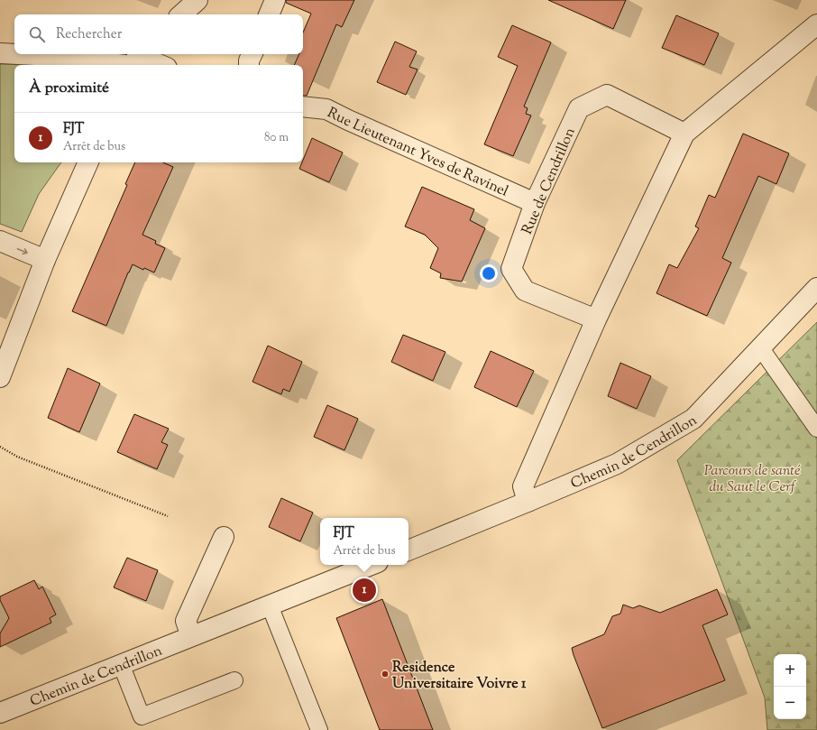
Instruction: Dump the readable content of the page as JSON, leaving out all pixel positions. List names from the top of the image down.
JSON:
{
  "streets": {
    "street": ["Rue Lieutenant Yves de Ravinel", "Rue de Cendrillon", "Chemin de Cendrillon"]
  },
  "crossings": [
    ["Rue Lieutenant Yves de Ravinel", "Rue de Cendrillon"]
  ],
  "parks": ["Parcours de santé du Saut le Cerf"],
  "places": ["Residence Universitaire Voivre 1"],
  "page": {
    "search": "Rechercher",
    "heading": "À proximité",
    "list": [
      {
        "mark": "1",
        "name": "FJT",
        "note": "Arrêt de bus",
        "value": "80 m"
      }
    ],
    "popup": ["FJT", "Arrêt de bus"],
    "pins": "1",
    "map_buttons": ["+", "−"]
  }
}
